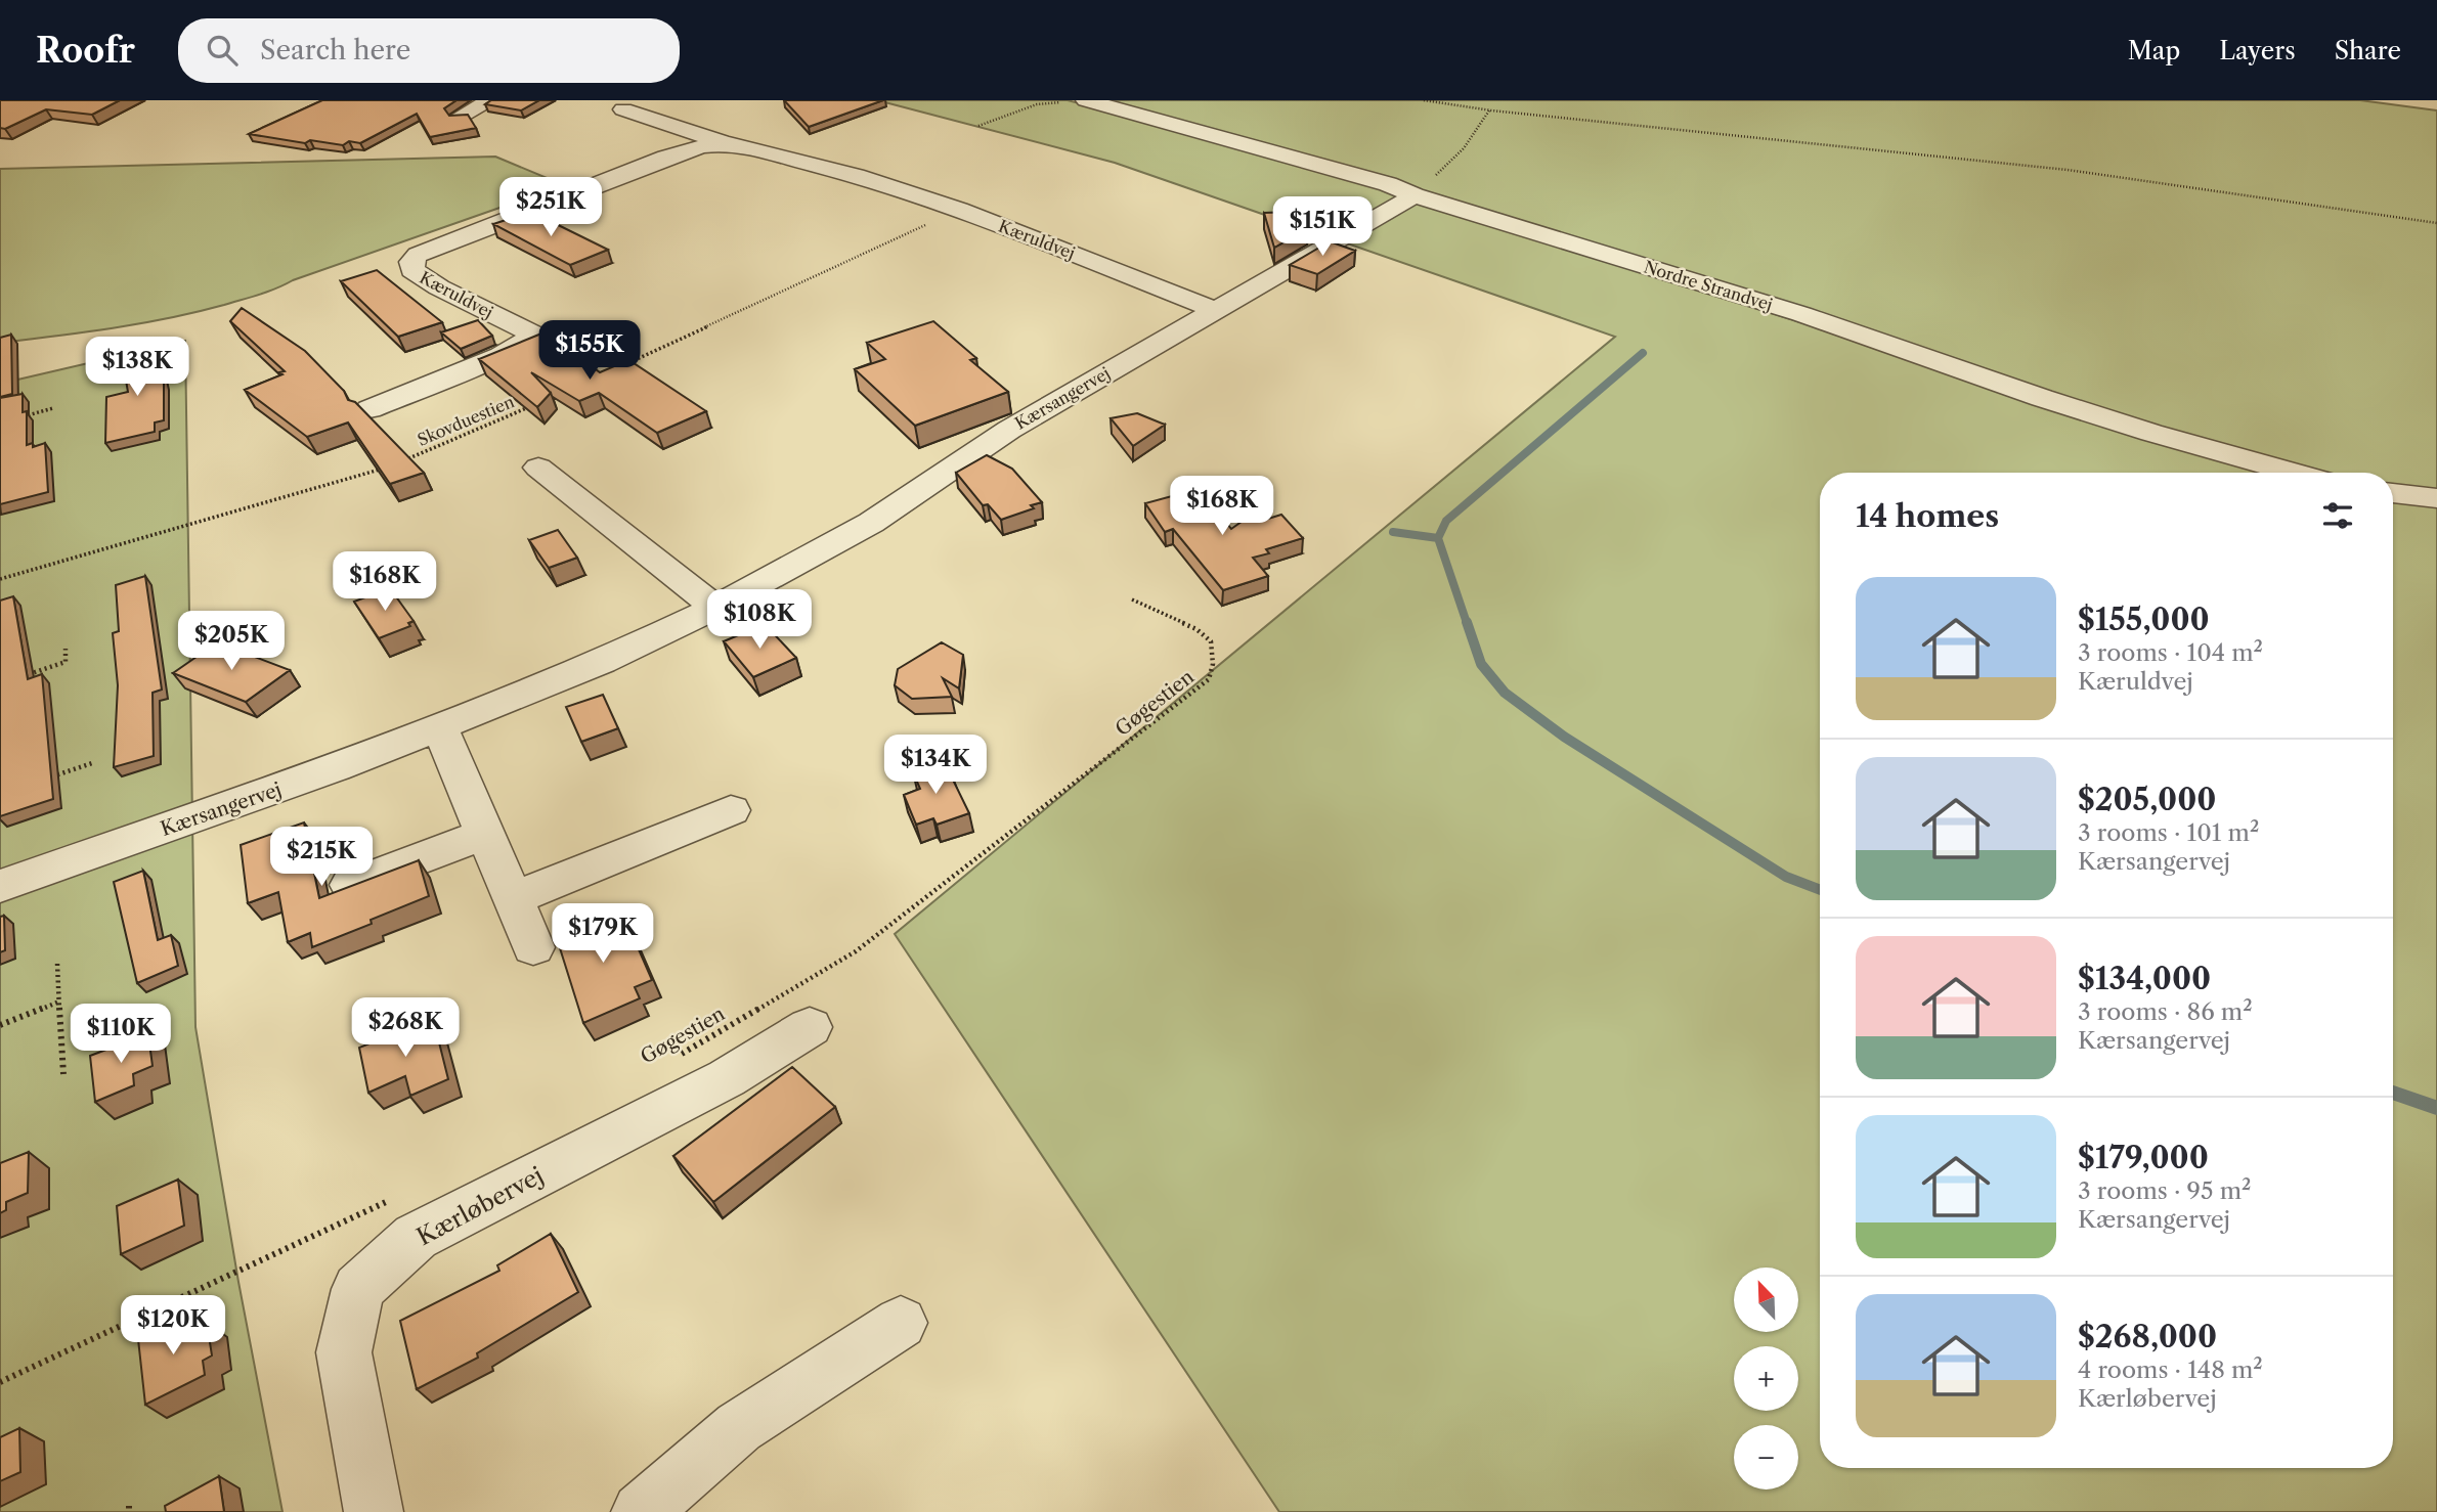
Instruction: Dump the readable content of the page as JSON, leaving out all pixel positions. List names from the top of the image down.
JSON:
{
  "streets": {
    "street": [
      "Kæruldvej",
      "Nordre Strandvej",
      "Kærsangervej",
      "Kærløbervej"
    ],
    "path": ["Skovduestien", "Gøgestien"]
  },
  "crossings": [
    ["Kæruldvej", "Kærsangervej"],
    ["Nordre Strandvej", "Kærsangervej"]
  ],
  "north": "top left",
  "page": {
    "header": "Roofr",
    "search": "Search here",
    "nav": ["Map", "Layers", "Share"],
    "price": [
      "$251K",
      "$151K",
      "$155K",
      "$138K",
      "$168K",
      "$168K",
      "$108K",
      "$205K",
      "$134K",
      "$215K",
      "$179K",
      "$268K",
      "$110K",
      "$120K"
    ],
    "heading": "14 homes",
    "list": [
      {
        "name": "$155,000",
        "note": "3 rooms · 104 m² · Kæruldvej"
      },
      {
        "name": "$205,000",
        "note": "3 rooms · 101 m² · Kærsangervej"
      },
      {
        "name": "$134,000",
        "note": "3 rooms · 86 m² · Kærsangervej"
      },
      {
        "name": "$179,000",
        "note": "3 rooms · 95 m² · Kærsangervej"
      },
      {
        "name": "$268,000",
        "note": "4 rooms · 148 m² · Kærløbervej"
      }
    ],
    "map_buttons": ["+", "−"]
  }
}
